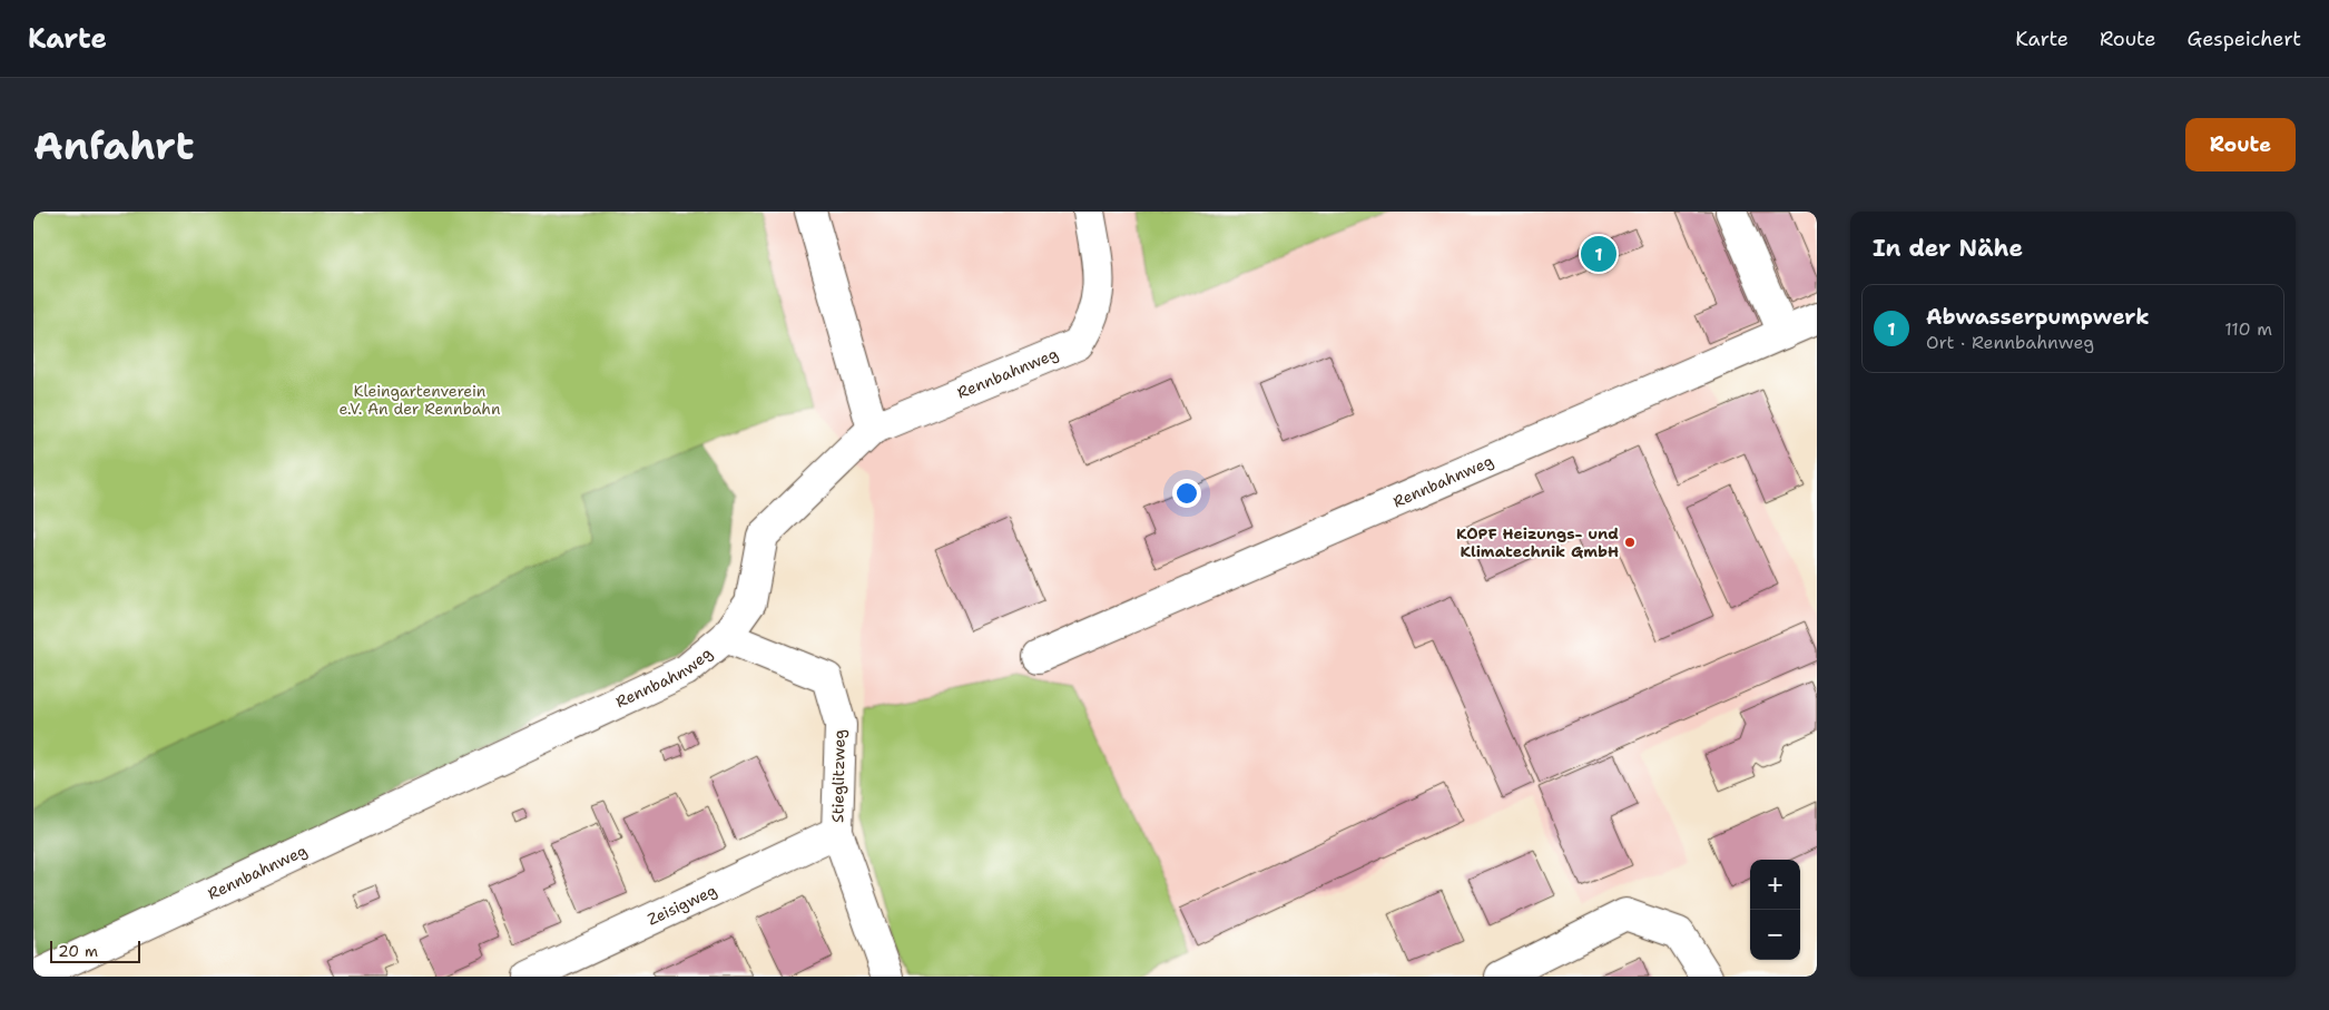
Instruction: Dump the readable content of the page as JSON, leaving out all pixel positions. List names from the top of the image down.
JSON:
{
  "streets": {
    "street": ["Rennbahnweg", "Stieglitzweg", "Zeisigweg"]
  },
  "crossings": [
    ["Rennbahnweg", "Stieglitzweg"],
    ["Stieglitzweg", "Zeisigweg"]
  ],
  "parks": ["Kleingartenverein e.V. An der Rennbahn"],
  "places": ["KOPF Heizungs- und Klimatechnik GmbH"],
  "scale_bar": "20 m",
  "page": {
    "header": "Karte",
    "nav": ["Karte", "Route", "Gespeichert"],
    "buttons": "Route",
    "title": "Anfahrt",
    "heading": "In der Nähe",
    "pins": "1",
    "list": [
      {
        "mark": "1",
        "name": "Abwasserpumpwerk",
        "note": "Ort · Rennbahnweg",
        "value": "110 m"
      }
    ],
    "map_buttons": ["+", "−"],
    "scale": "20 m"
  }
}
